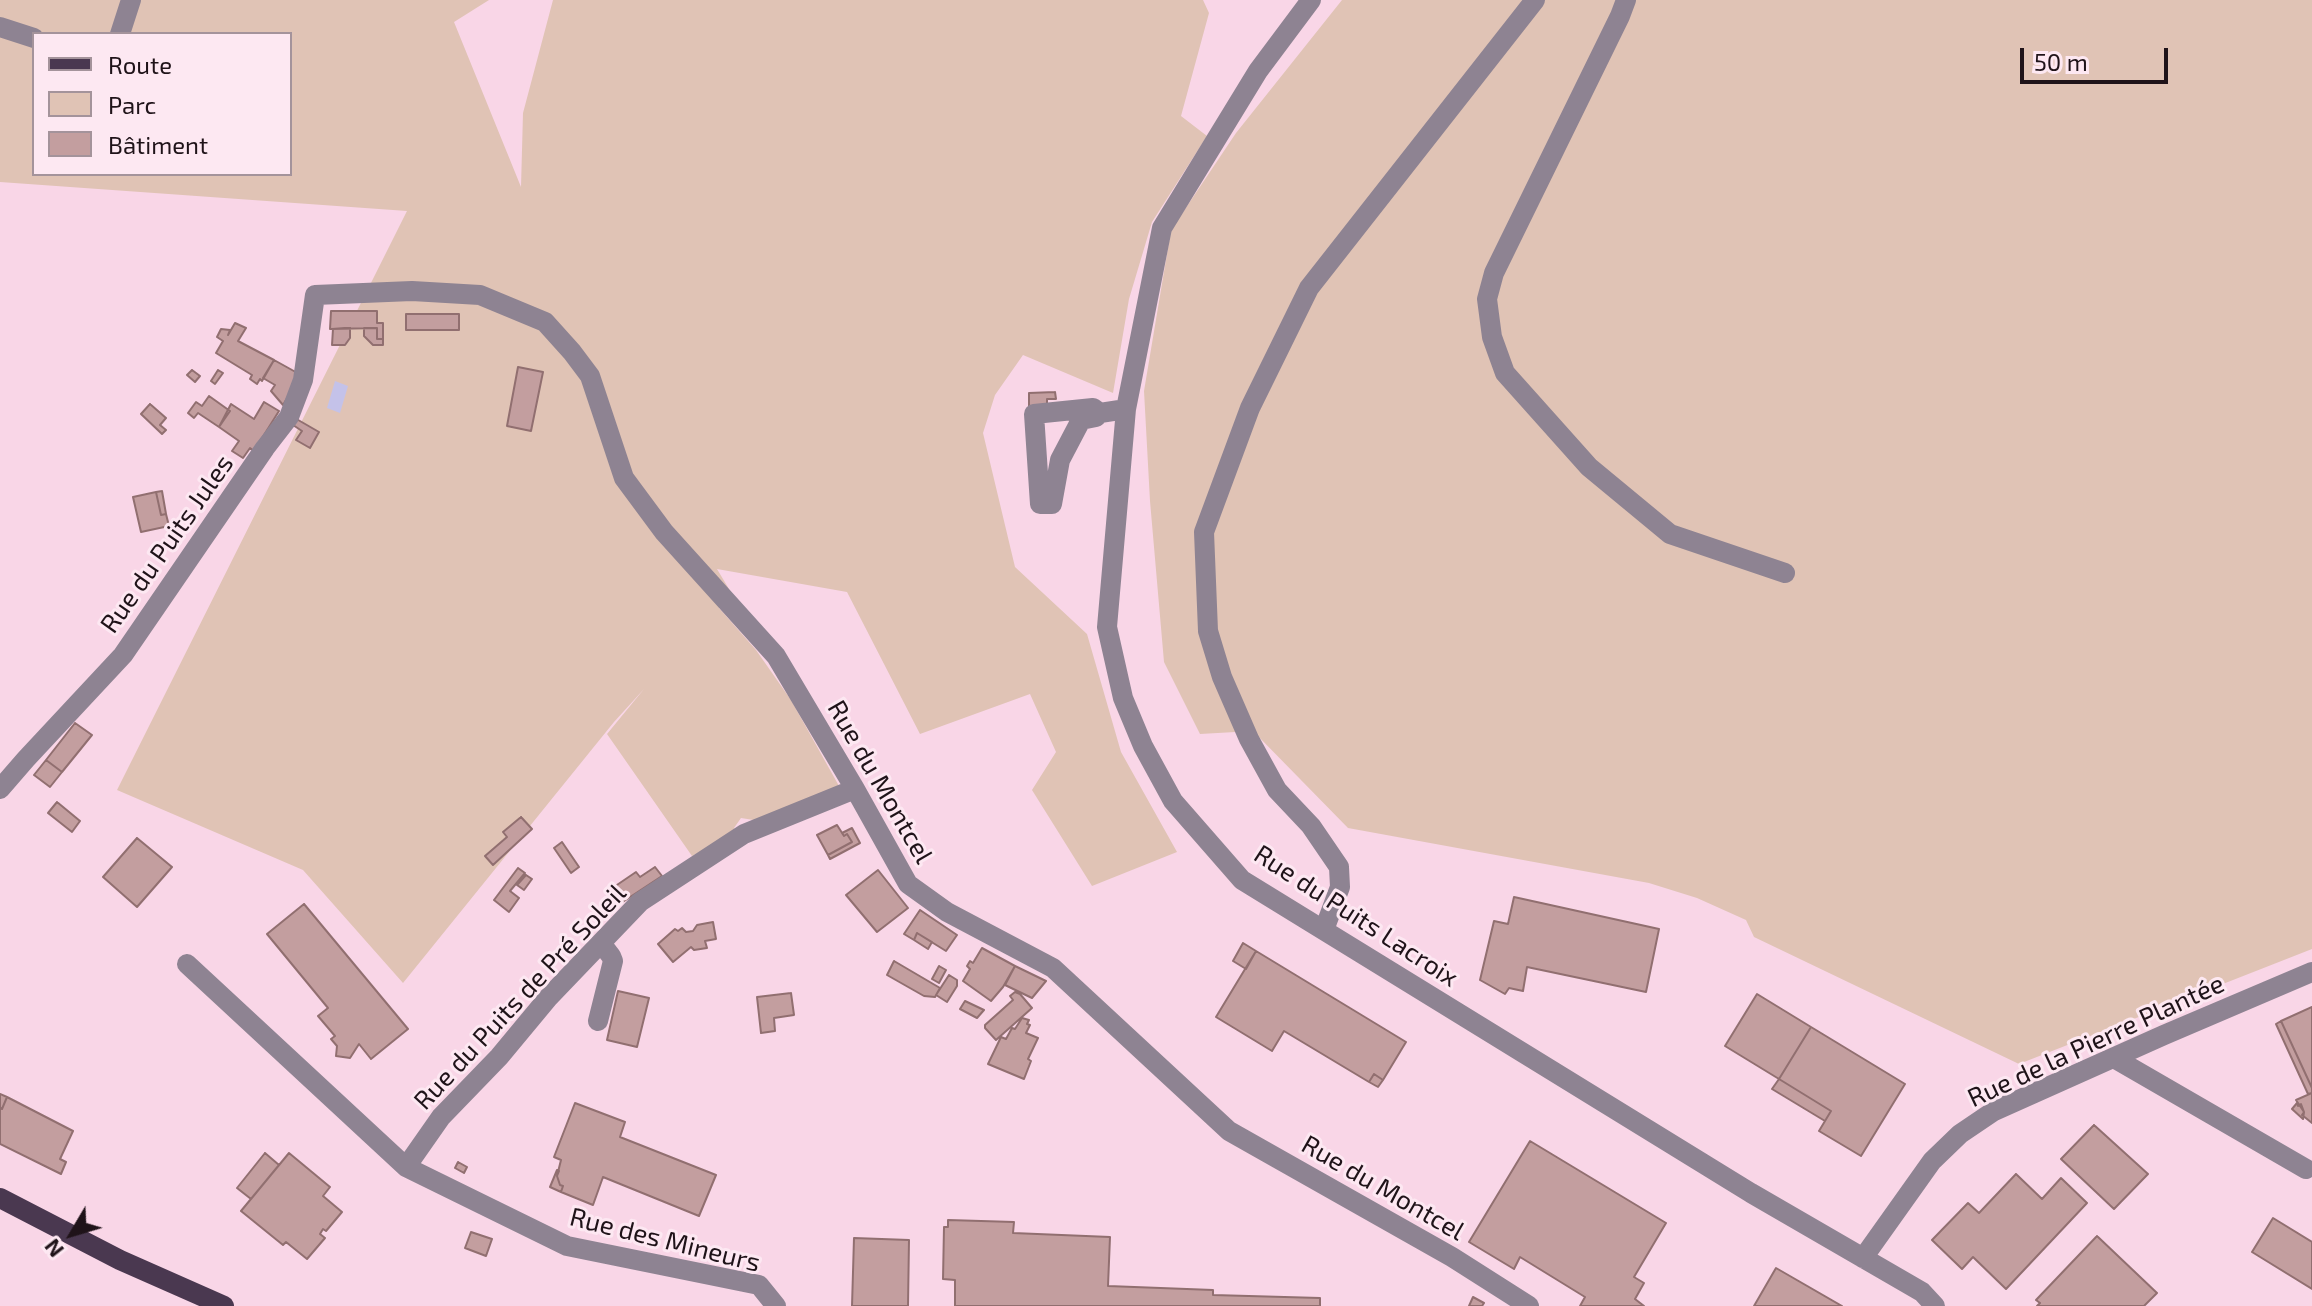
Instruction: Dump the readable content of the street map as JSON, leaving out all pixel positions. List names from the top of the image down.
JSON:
{
  "streets": {
    "street": [
      "Rue du Puits Jules",
      "Rue du Montcel",
      "Rue du Puits Lacroix",
      "Rue du Puits de Pré Soleil",
      "Rue de la Pierre Plantée",
      "Rue des Mineurs"
    ]
  },
  "crossings": [
    ["Rue du Puits Jules", "Rue du Montcel"],
    ["Rue du Montcel", "Rue du Puits de Pré Soleil"],
    ["Rue du Puits Lacroix", "Rue de la Pierre Plantée"],
    ["Rue du Puits de Pré Soleil", "Rue des Mineurs"]
  ],
  "legend": ["Route", "Parc", "Bâtiment"],
  "scale_bar": "50 m",
  "north": "bottom left"
}
